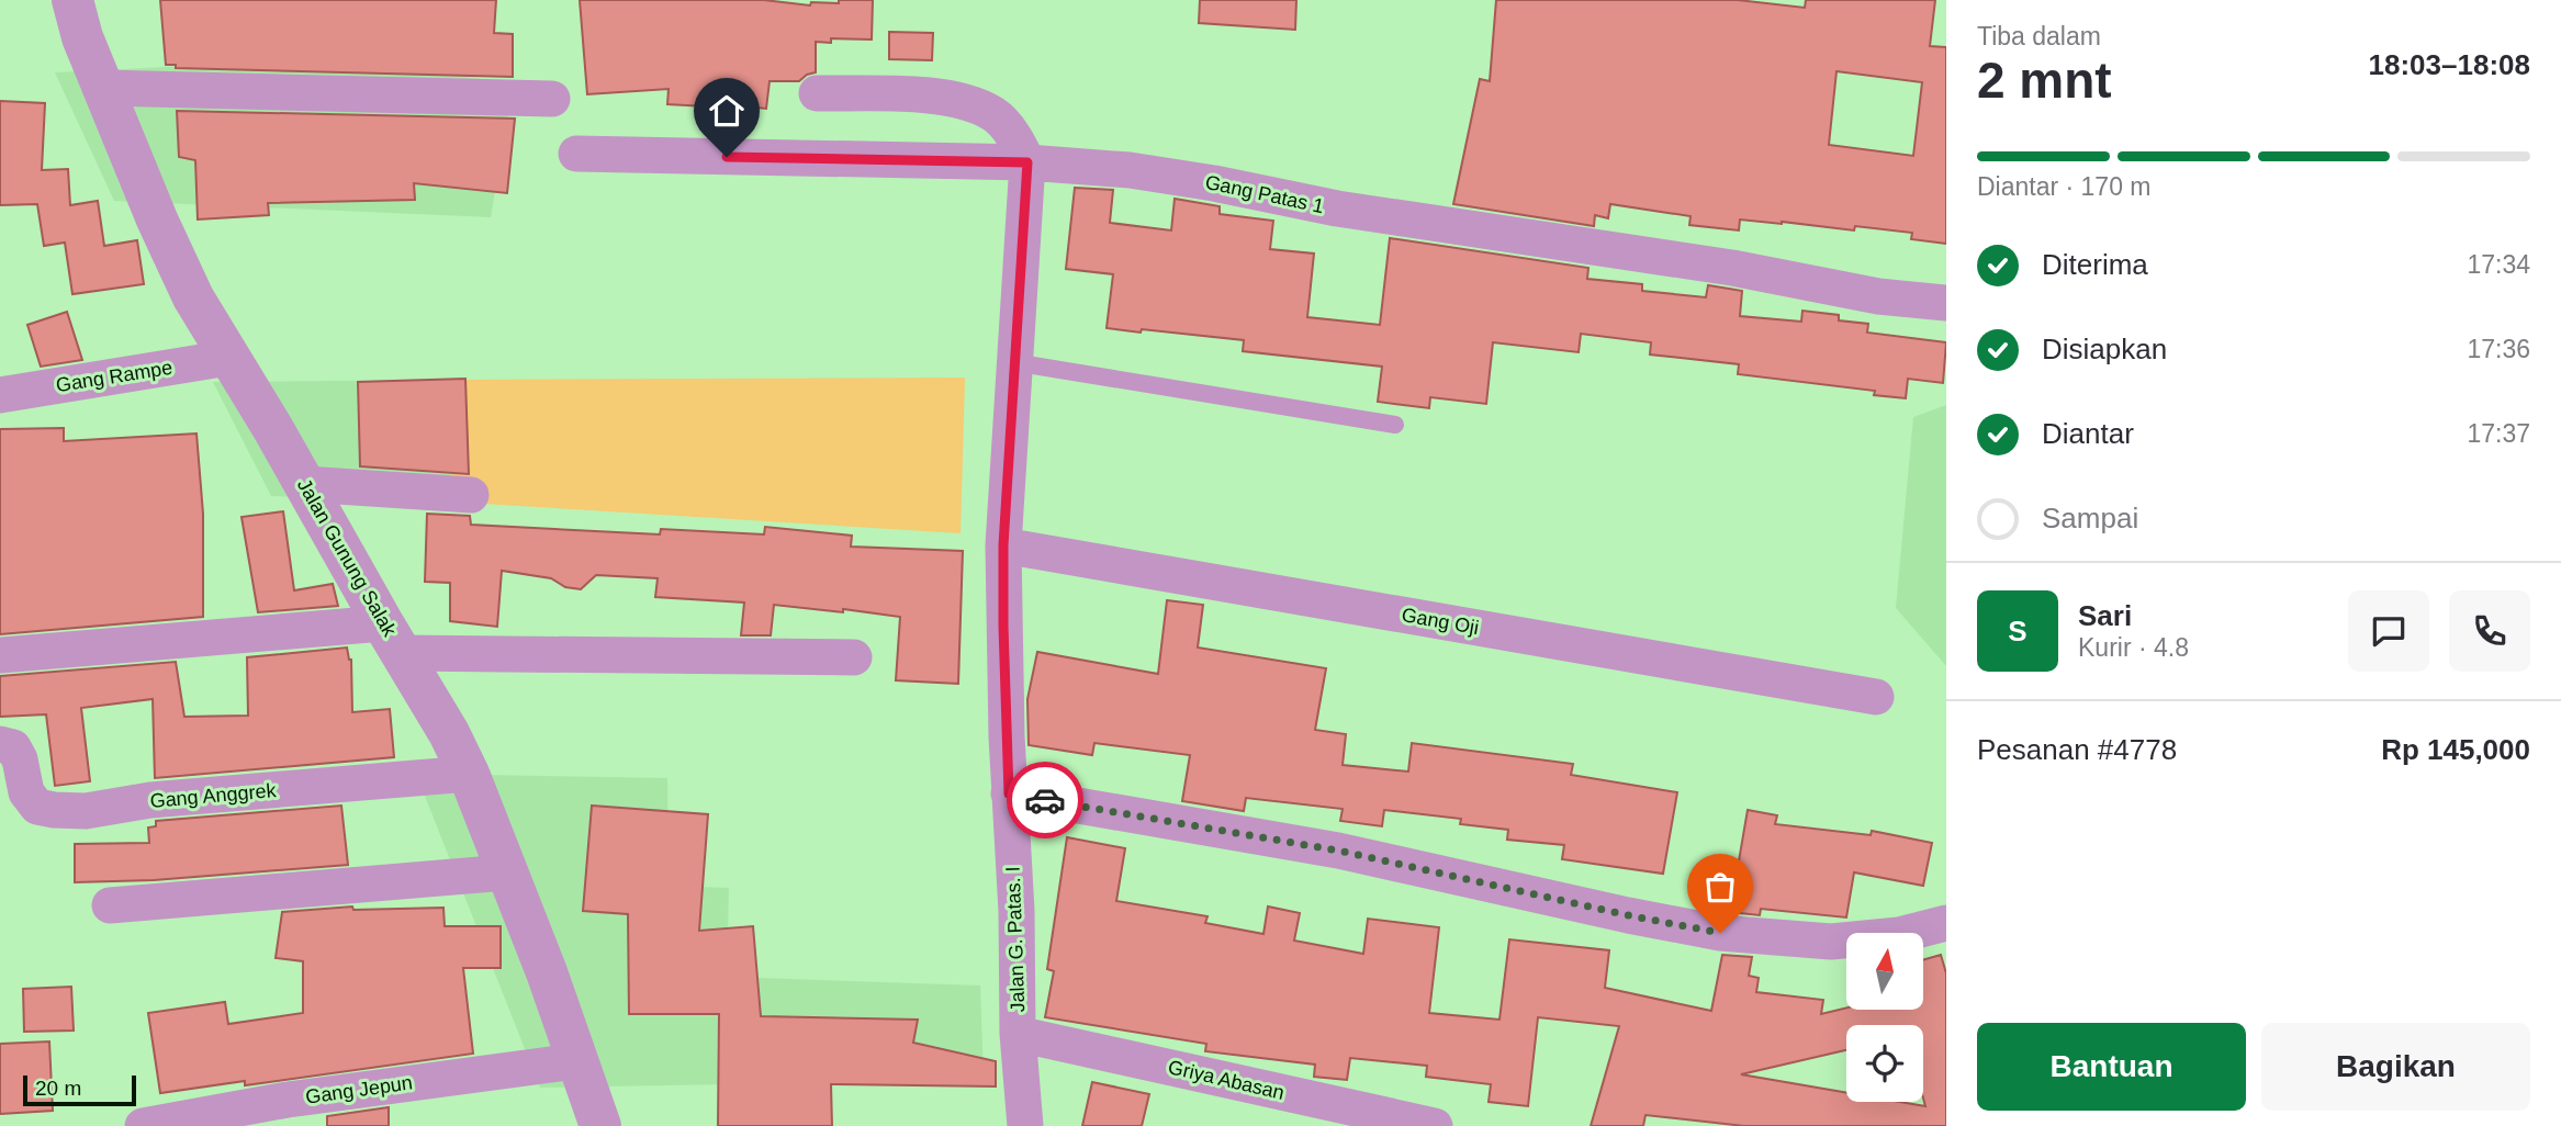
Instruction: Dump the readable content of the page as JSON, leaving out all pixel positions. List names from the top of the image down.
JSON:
{
  "streets": {
    "street": [
      "Gang Patas 1",
      "Gang Rampe",
      "Jalan Gunung Salak",
      "Gang Oji",
      "Gang Anggrek",
      "Jalan G. Patas. I",
      "Griya Abasan",
      "Gang Jepun"
    ]
  },
  "crossings": [
    ["Gang Patas 1", "Jalan G. Patas. I"],
    ["Gang Rampe", "Jalan Gunung Salak"],
    ["Jalan Gunung Salak", "Gang Anggrek"],
    ["Jalan Gunung Salak", "Gang Jepun"],
    ["Gang Oji", "Jalan G. Patas. I"],
    ["Jalan G. Patas. I", "Griya Abasan"]
  ],
  "scale_bar": "20 m",
  "north": "top",
  "page": {
    "heading": ["2 mnt", "Tiba dalam", "18:03–18:08"],
    "panel": [
      "Sari",
      "Kurir · 4.8",
      "Pesanan #4778",
      "Rp 145,000"
    ],
    "bar": "Diantar · 170 m",
    "list": [
      ["Diterima", "17:34"],
      ["Disiapkan", "17:36"],
      ["Diantar", "17:37"],
      "Sampai"
    ],
    "round": "S",
    "buttons": ["Bantuan", "Bagikan"],
    "scale": "20 m"
  }
}
